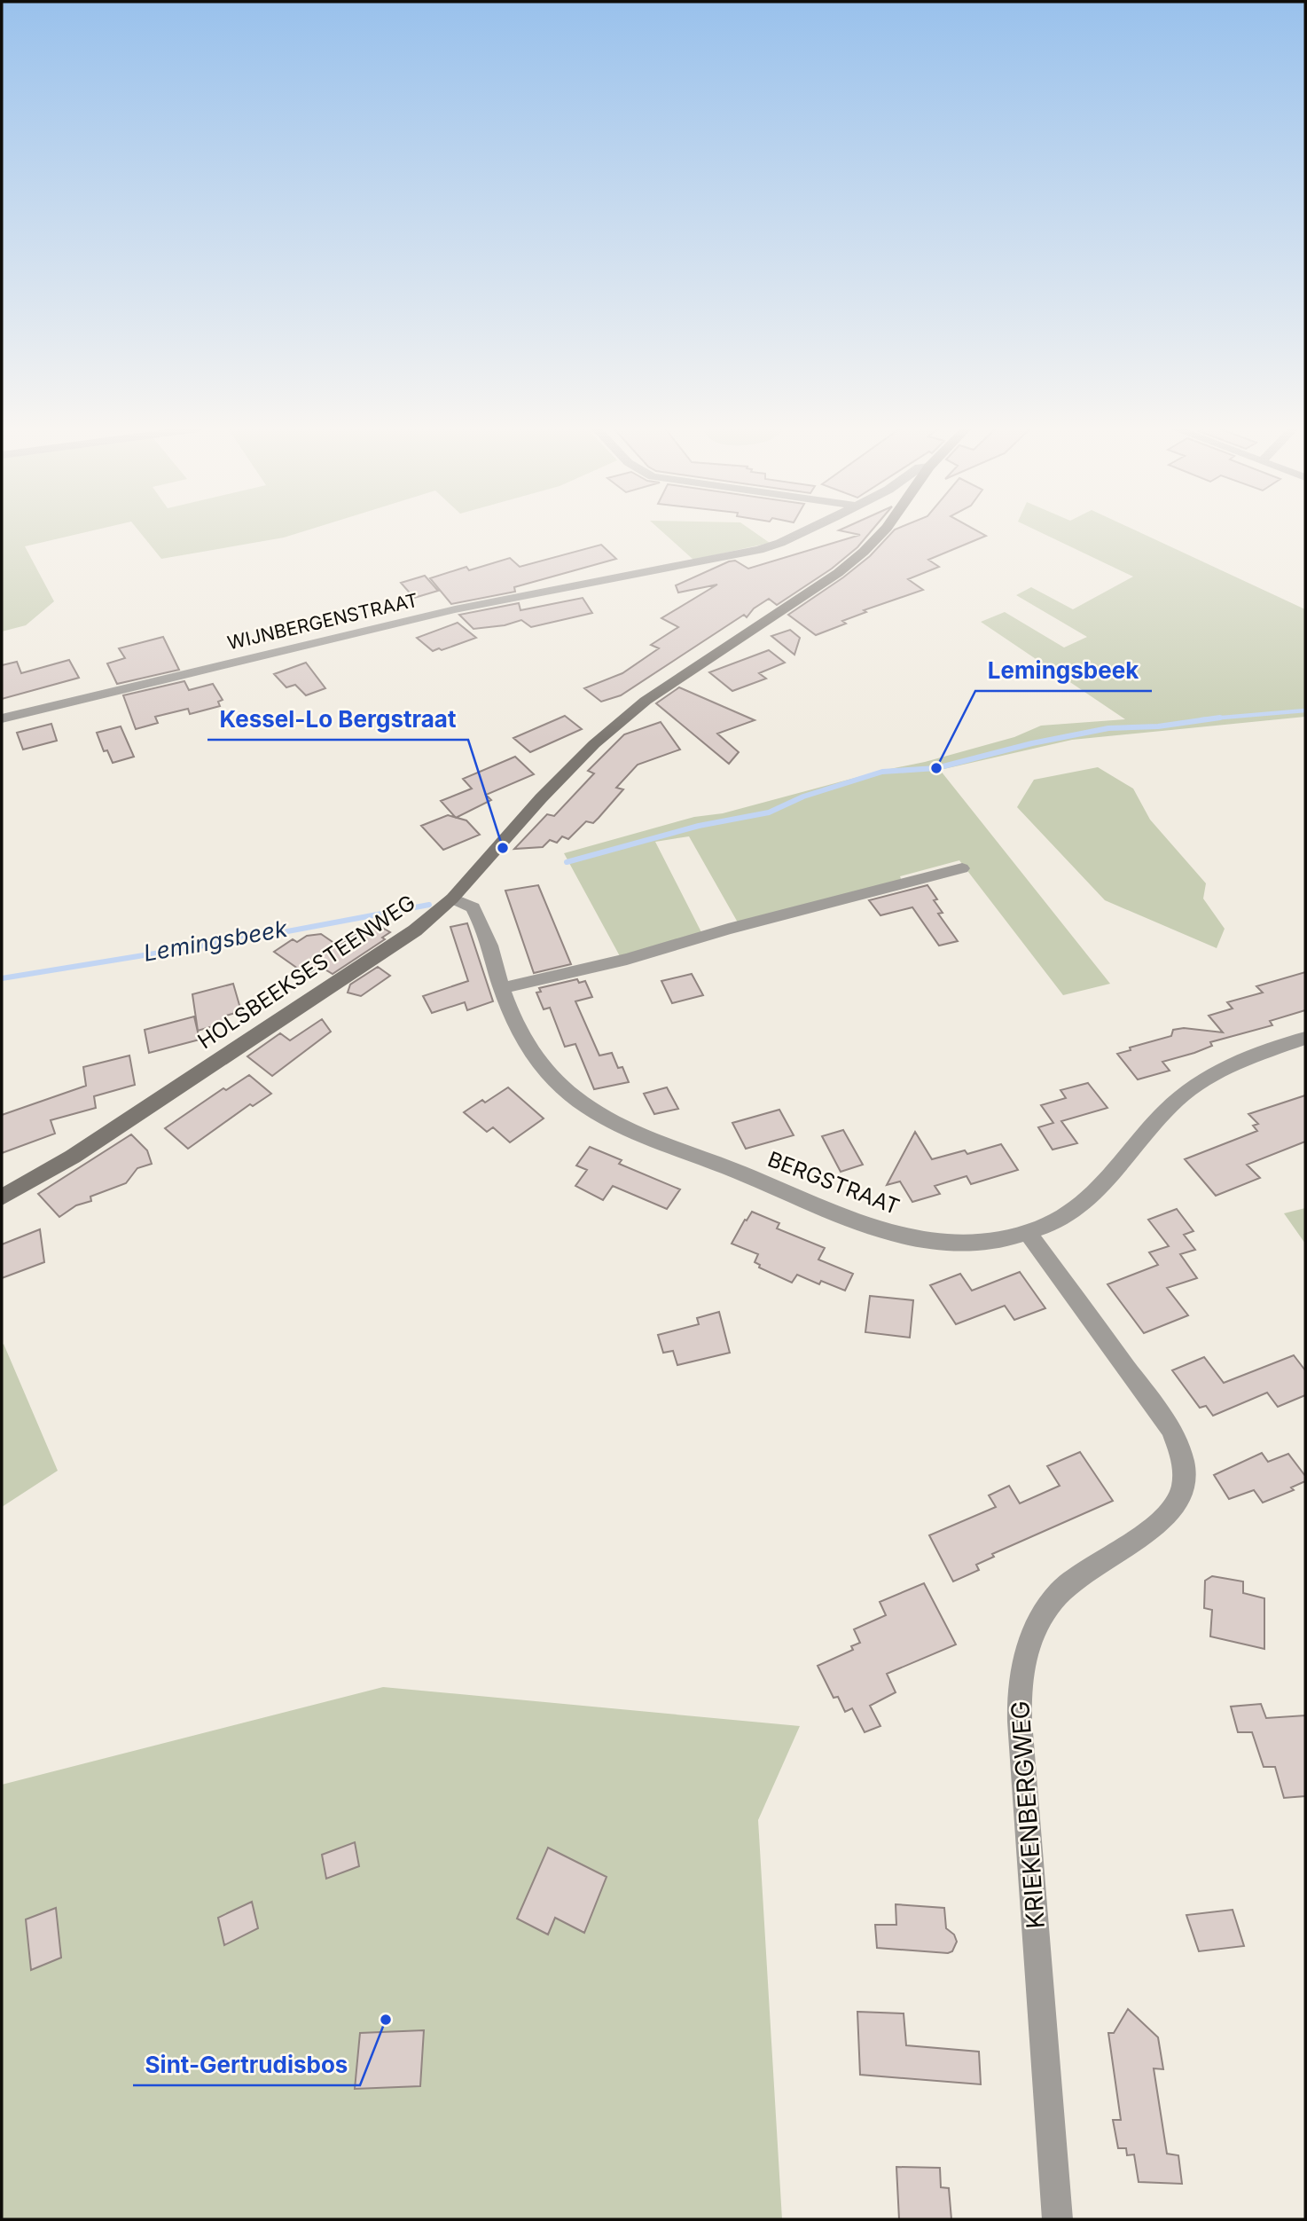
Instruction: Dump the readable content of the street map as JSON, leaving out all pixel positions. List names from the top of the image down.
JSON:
{
  "streets": {
    "street": [
      "WIJNBERGENSTRAAT",
      "HOLSBEEKSESTEENWEG",
      "BERGSTRAAT",
      "KRIEKENBERGWEG"
    ]
  },
  "crossings": [
    ["HOLSBEEKSESTEENWEG", "BERGSTRAAT"],
    ["BERGSTRAAT", "KRIEKENBERGWEG"]
  ],
  "water": ["Lemingsbeek"],
  "places": ["Lemingsbeek", "Kessel-Lo Bergstraat", "Sint-Gertrudisbos"]
}
